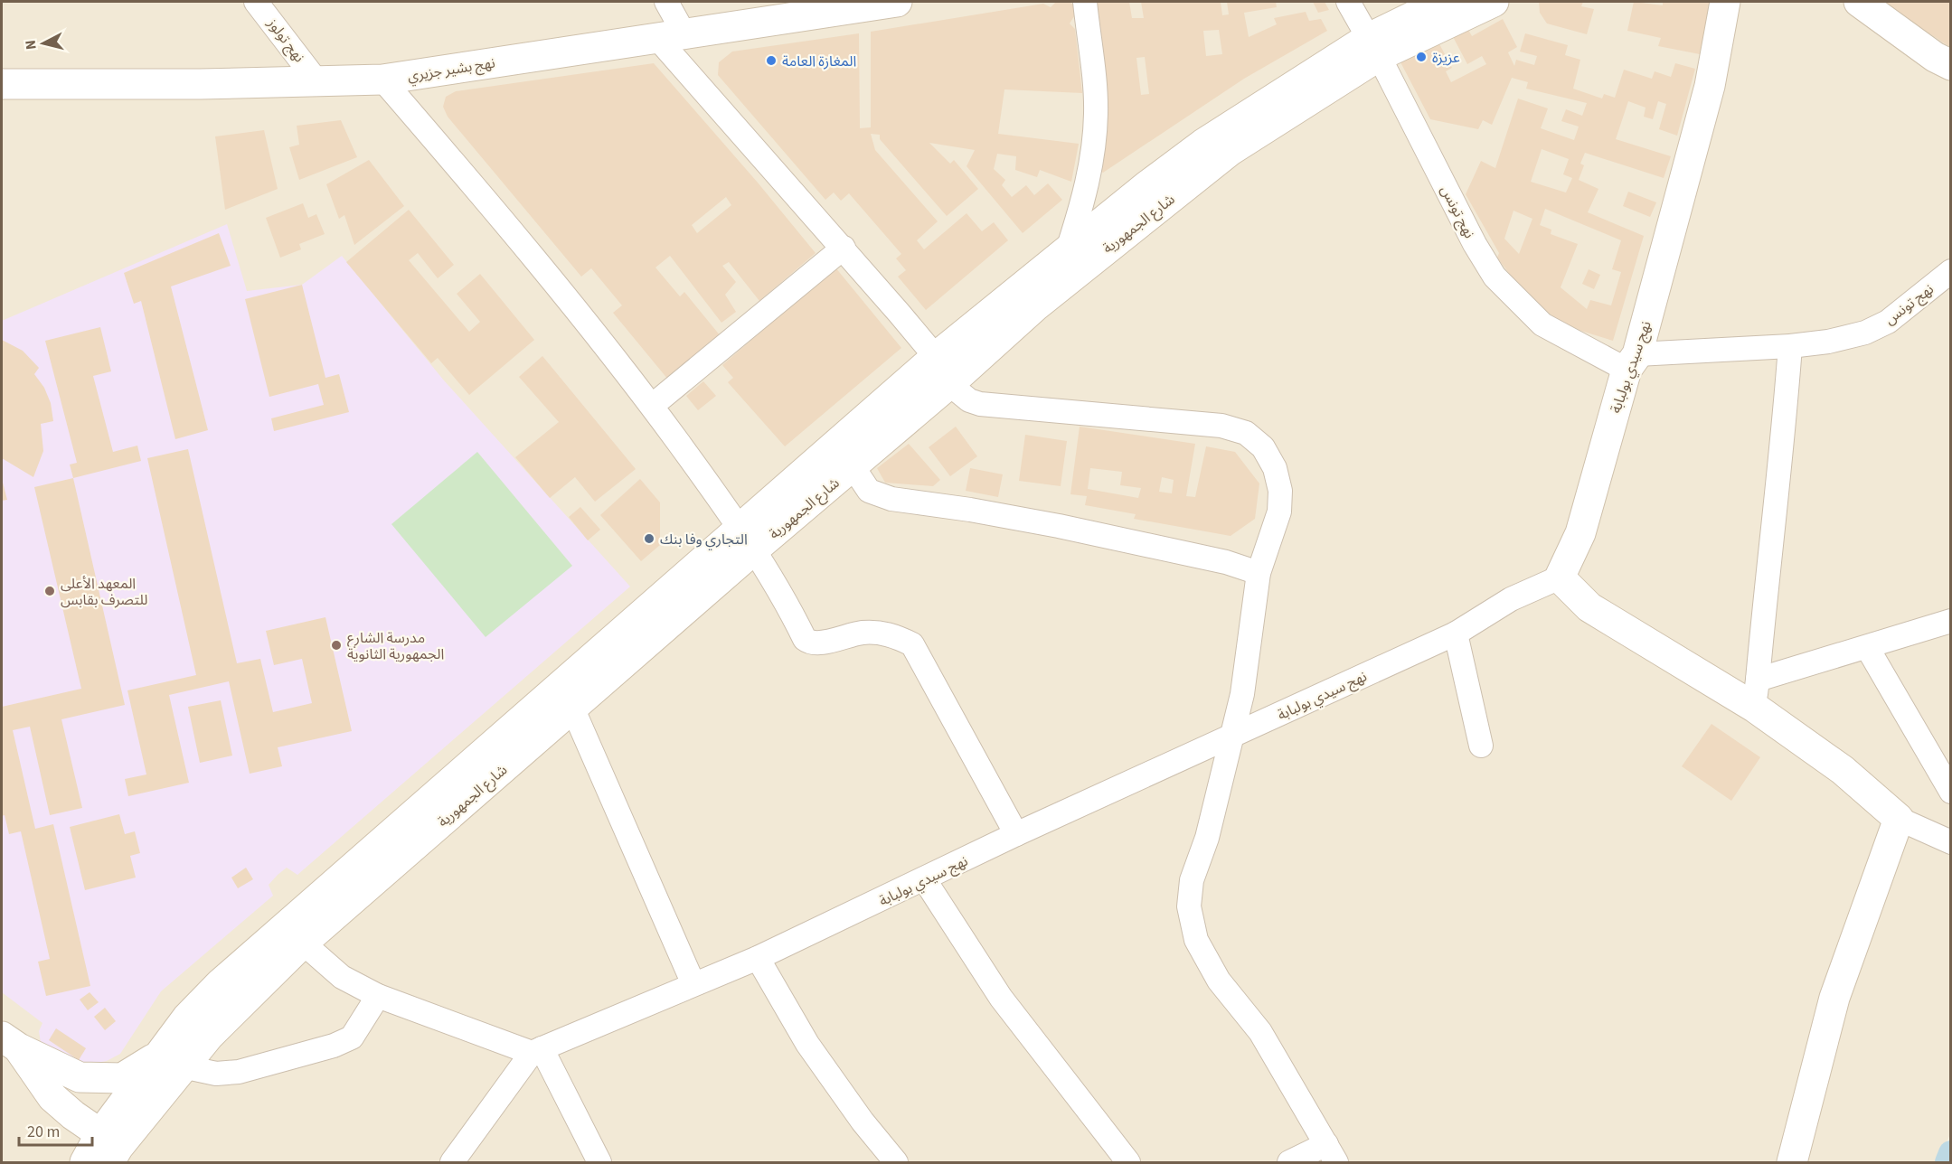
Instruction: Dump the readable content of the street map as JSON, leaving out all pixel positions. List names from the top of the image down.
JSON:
{
  "streets": {
    "main road": ["نهج بشير جزيري", "شارع الجمهورية", "نهج سيدي بولبابة"],
    "street": ["نهج تولوز", "نهج تونس"]
  },
  "crossings": [
    ["نهج تولوز", "نهج بشير جزيري"],
    ["نهج تونس", "شارع الجمهورية"],
    ["نهج تونس", "نهج سيدي بولبابة"]
  ],
  "places": [
    "عزيزة",
    "المغازة العامة",
    "التجاري وفا بنك",
    "المعهد الأعلى للتصرف بقابس",
    "مدرسة الشارع الجمهورية الثانوية"
  ],
  "scale_bar": "20 m",
  "north": "left"
}
